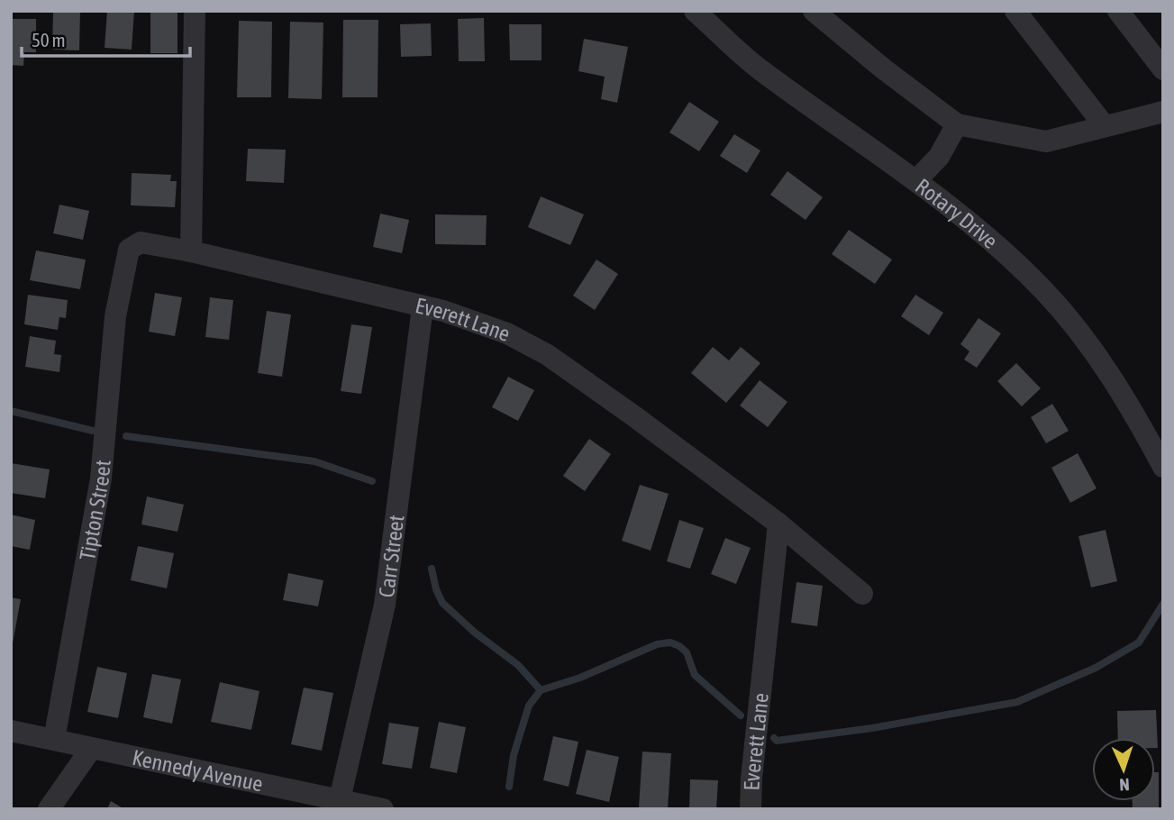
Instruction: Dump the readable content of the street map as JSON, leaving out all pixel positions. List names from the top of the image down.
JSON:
{
  "streets": {
    "street": [
      "Rotary Drive",
      "Everett Lane",
      "Tipton Street",
      "Carr Street",
      "Kennedy Avenue"
    ]
  },
  "crossings": [
    ["Everett Lane", "Tipton Street"],
    ["Everett Lane", "Carr Street"],
    ["Tipton Street", "Kennedy Avenue"],
    ["Carr Street", "Kennedy Avenue"]
  ],
  "scale_bar": "50 m",
  "north": "bottom"
}
